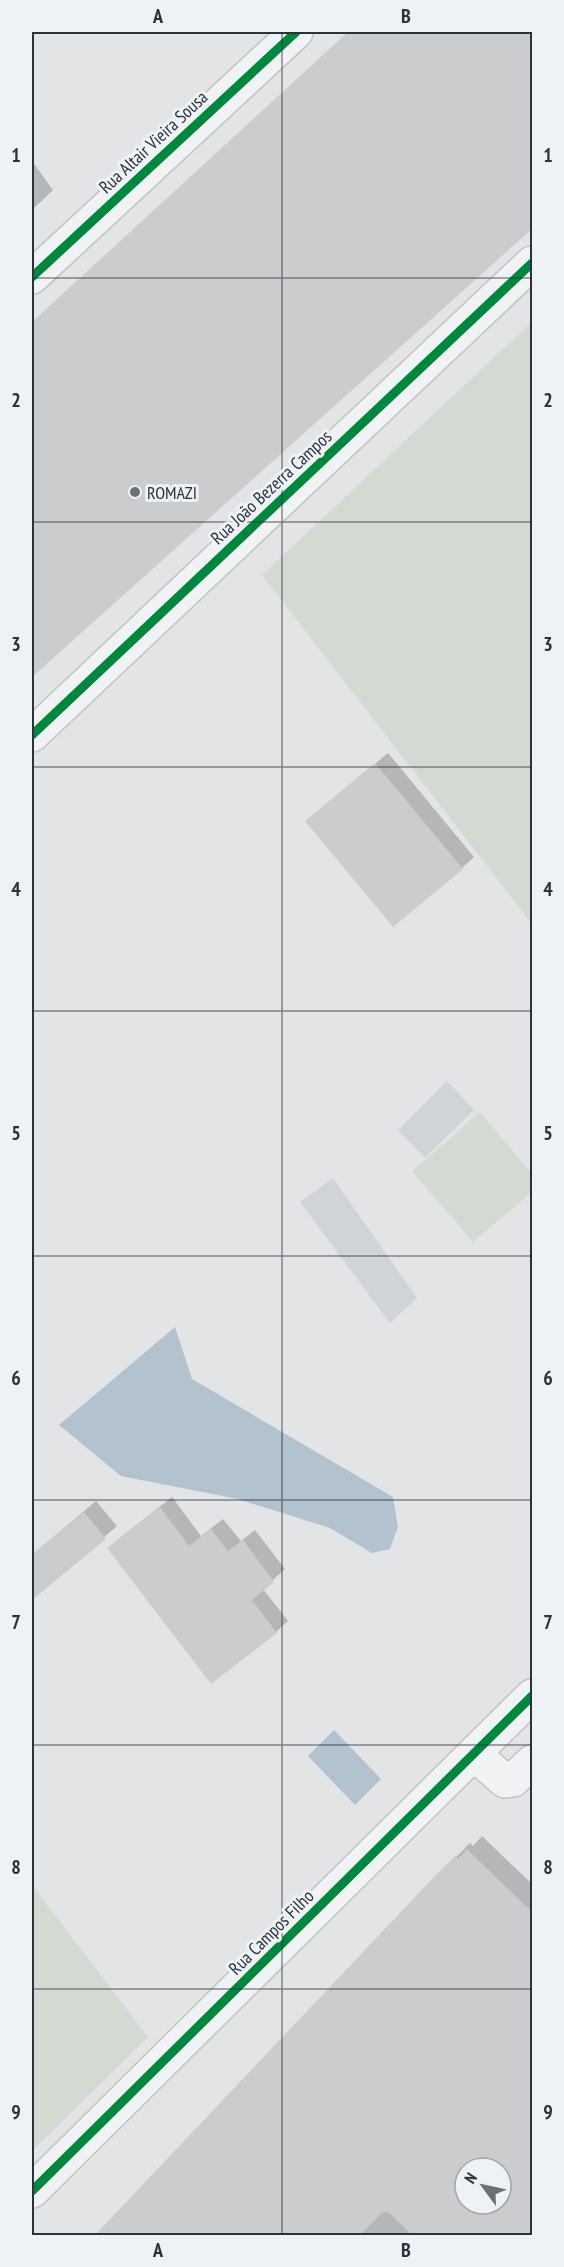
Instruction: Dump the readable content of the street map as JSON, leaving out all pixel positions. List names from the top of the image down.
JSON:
{
  "streets": {
    "street": ["Rua Altair Vieira Sousa", "Rua João Bezerra Campos", "Rua Campos Filho"]
  },
  "places": ["ROMAZI"],
  "north": "top left",
  "grid": {
    "columns": ["A", "B"],
    "rows": [
      "1",
      "2",
      "3",
      "4",
      "5",
      "6",
      "7",
      "8",
      "9"
    ]
  }
}
